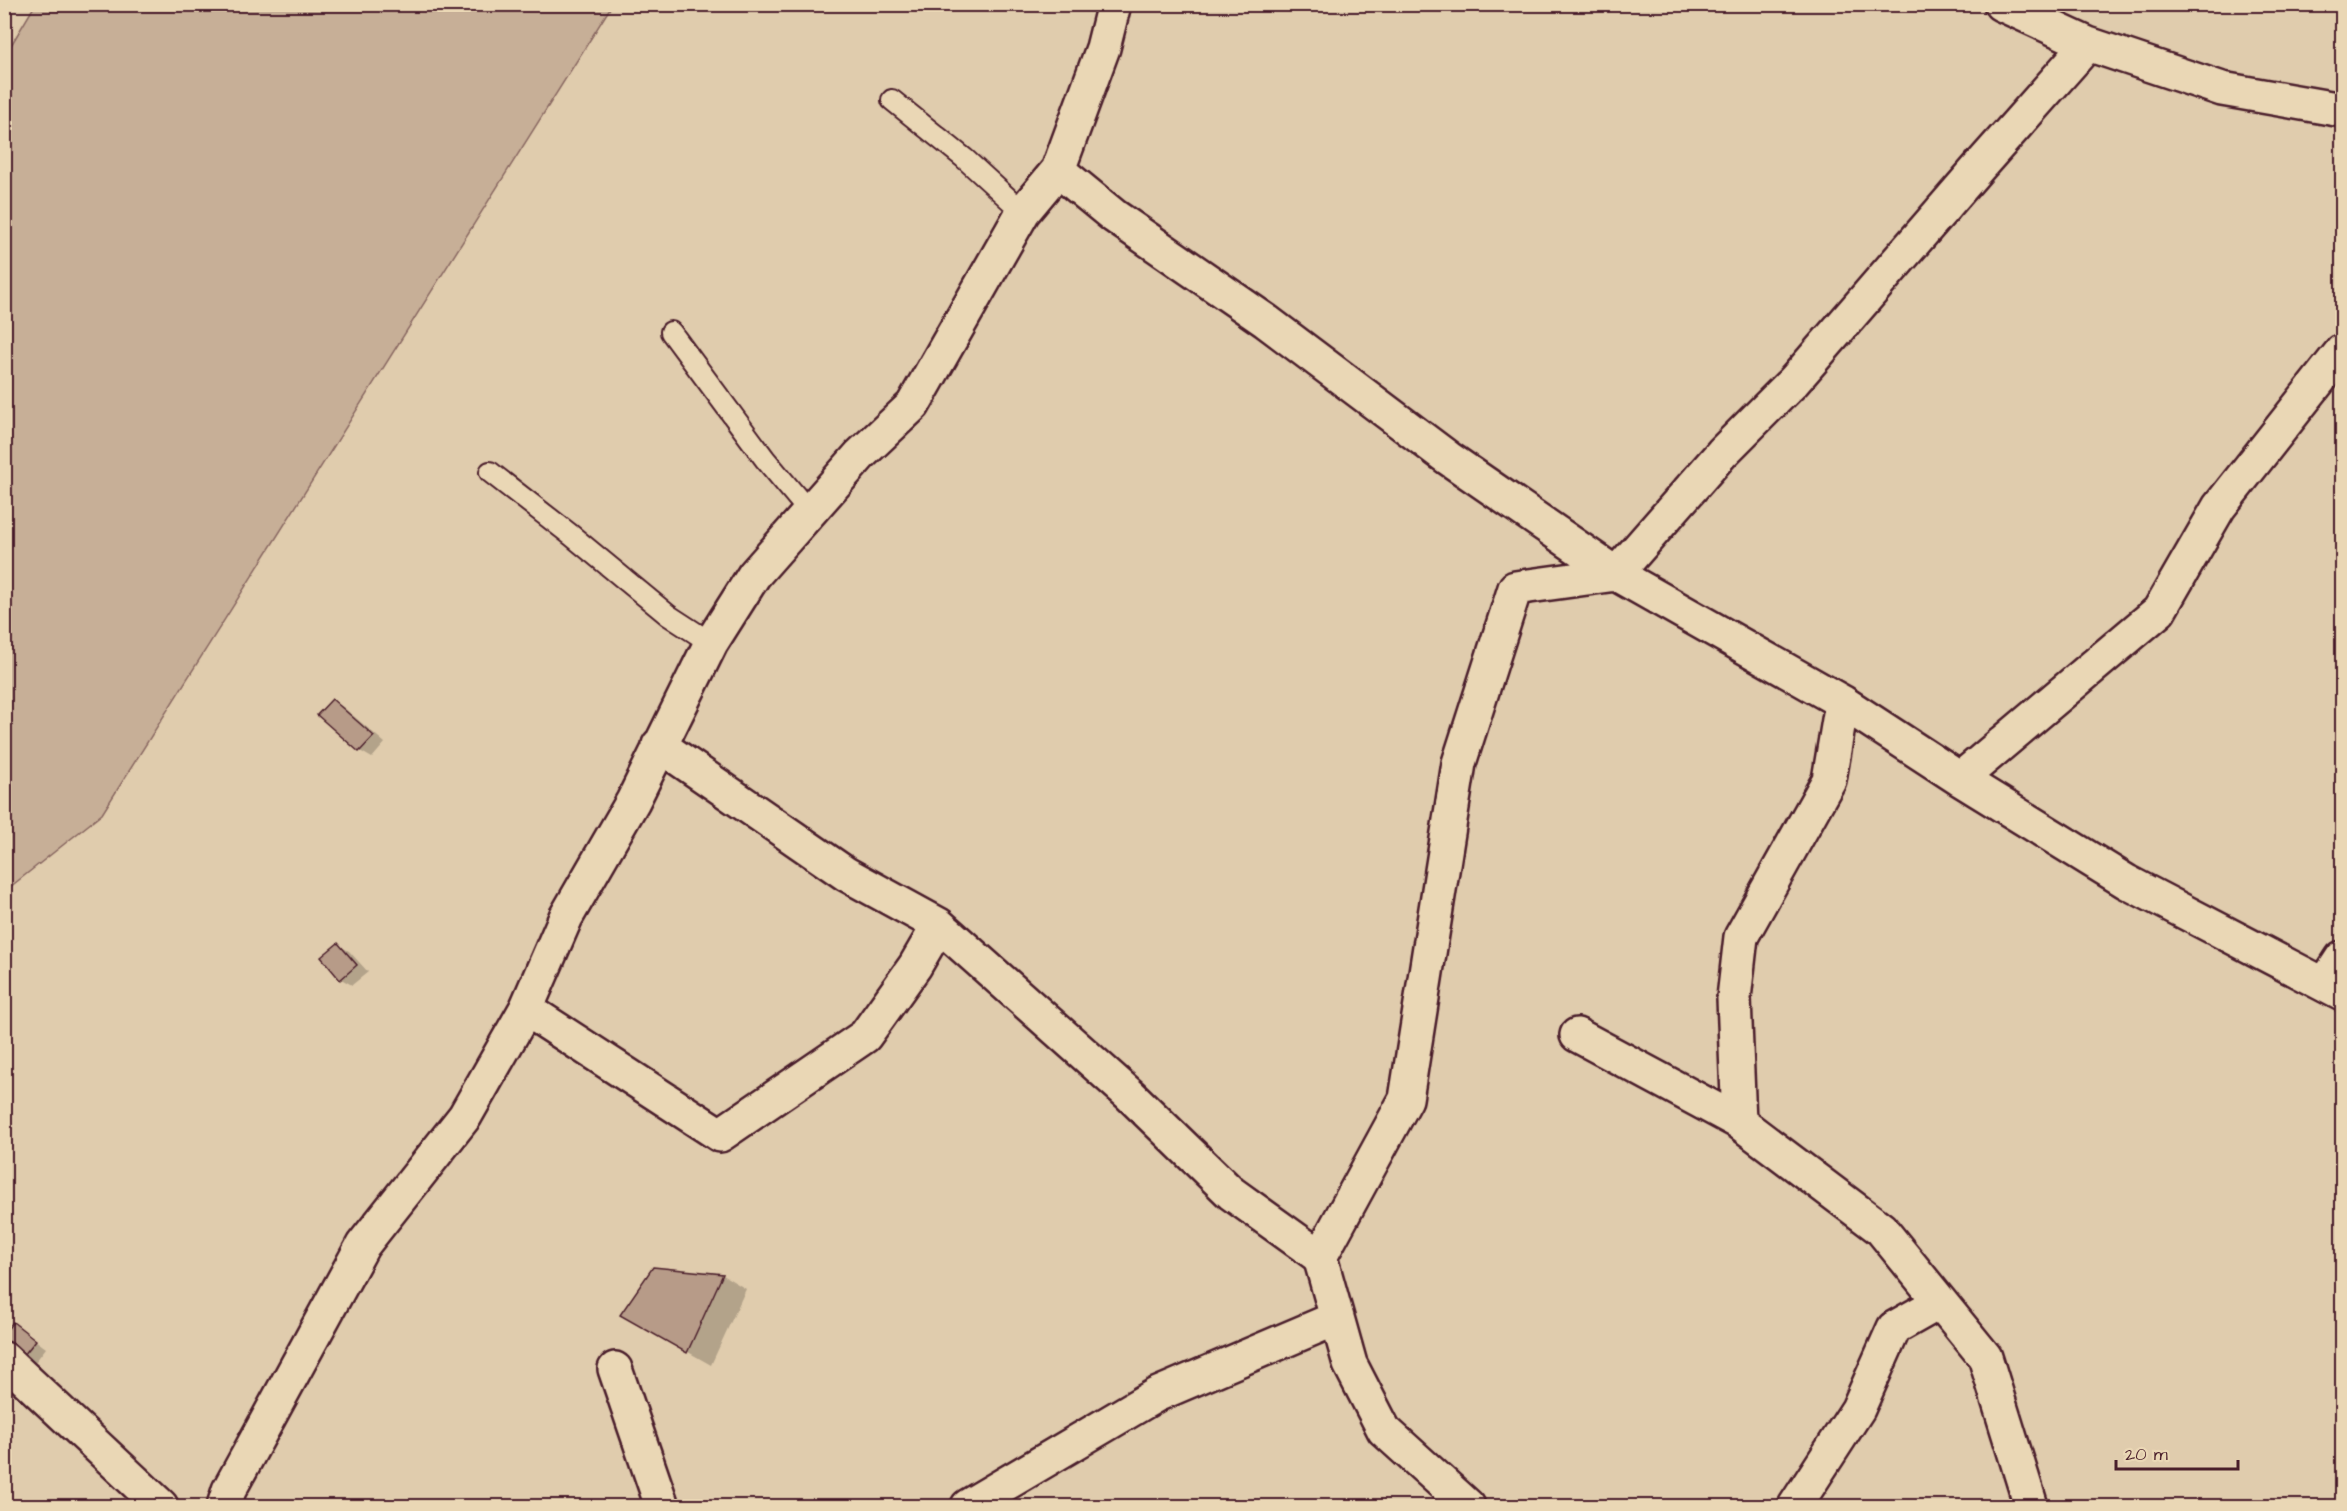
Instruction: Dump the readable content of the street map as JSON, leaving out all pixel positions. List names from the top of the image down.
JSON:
{
  "scale_bar": "20 m"
}
